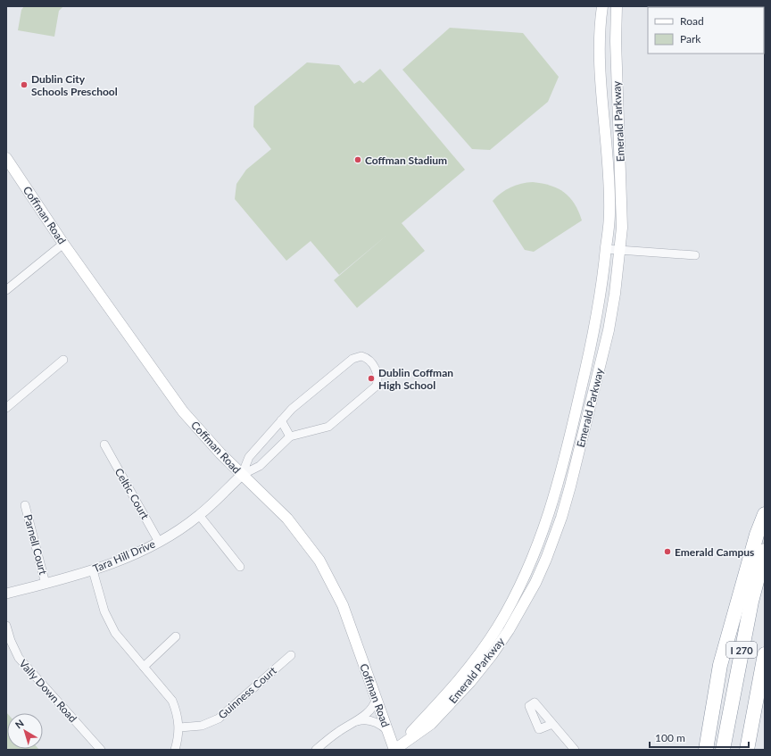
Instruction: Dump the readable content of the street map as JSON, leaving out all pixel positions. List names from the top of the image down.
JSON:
{
  "streets": {
    "highway": ["I 270"],
    "main road": ["Emerald Parkway", "Coffman Road"],
    "street": [
      "Celtic Court",
      "Parnell Court",
      "Tara Hill Drive",
      "Vally Down Road",
      "Guinness Court"
    ]
  },
  "crossings": [
    ["Emerald Parkway", "Coffman Road"],
    ["Coffman Road", "Tara Hill Drive"],
    ["Celtic Court", "Tara Hill Drive"],
    ["Parnell Court", "Tara Hill Drive"]
  ],
  "places": [
    "Dublin City Schools Preschool",
    "Coffman Stadium",
    "Dublin Coffman High School",
    "Emerald Campus"
  ],
  "legend": ["Road", "Park"],
  "scale_bar": "100 m",
  "north": "top left"
}
